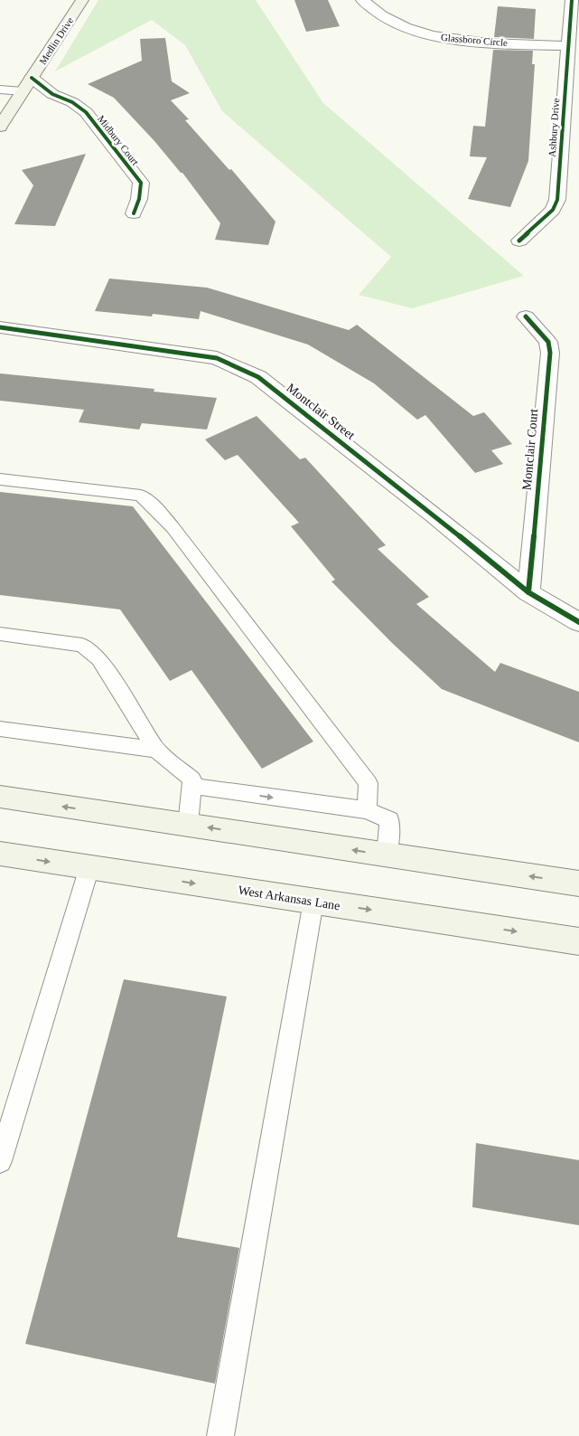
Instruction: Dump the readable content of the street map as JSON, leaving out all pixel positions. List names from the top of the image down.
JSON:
{
  "streets": {
    "main road": ["Medlin Drive", "West Arkansas Lane"],
    "street": [
      "Glassboro Circle",
      "Ashbury Drive",
      "Midbury Court",
      "Montclair Street",
      "Montclair Court"
    ]
  },
  "crossings": [
    ["Glassboro Circle", "Ashbury Drive"],
    ["Medlin Drive", "Midbury Court"],
    ["Montclair Street", "Montclair Court"]
  ]
}
